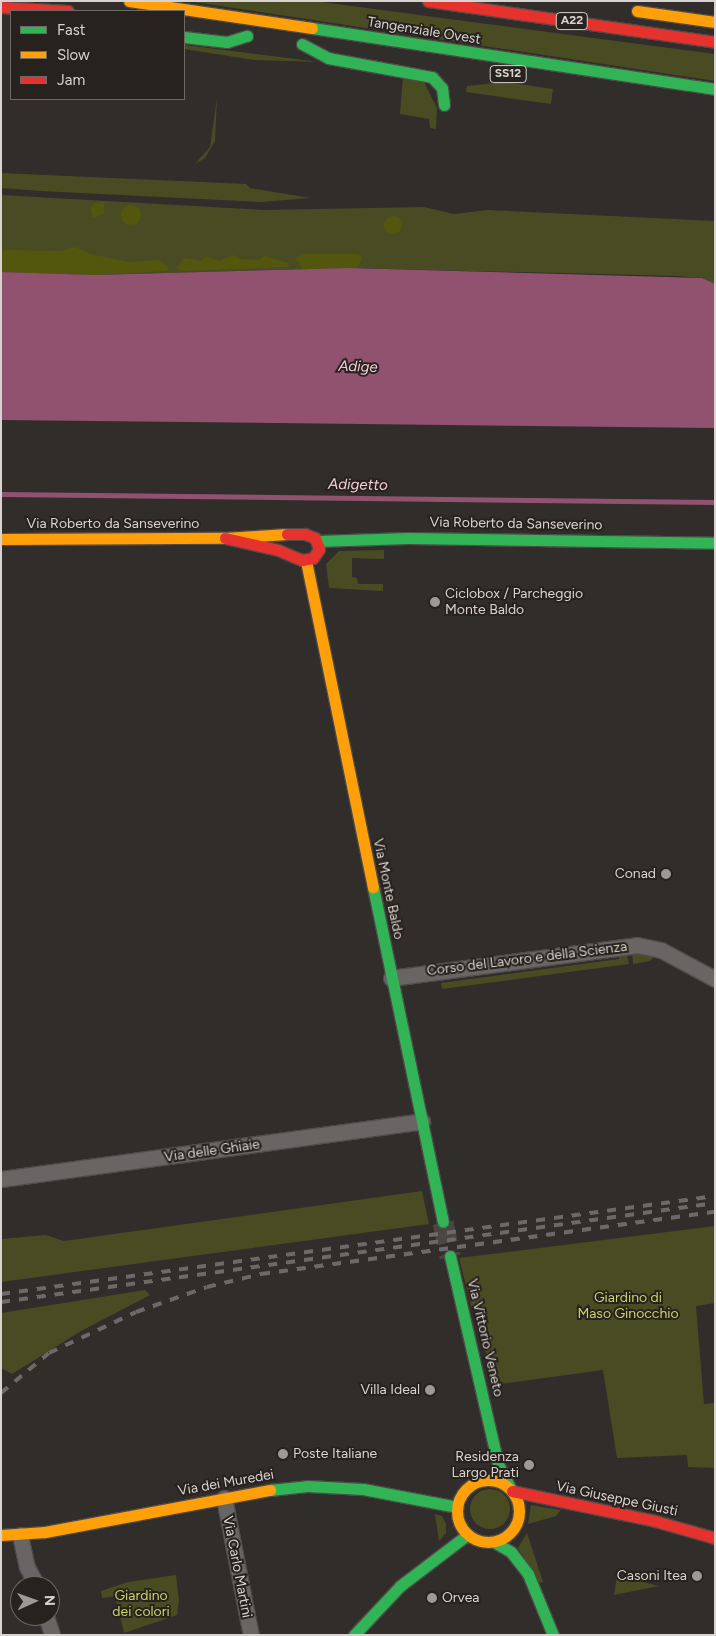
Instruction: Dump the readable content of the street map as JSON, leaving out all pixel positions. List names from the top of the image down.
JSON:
{
  "streets": {
    "main road": [
      "A22",
      "Tangenziale Ovest",
      "SS12",
      "Via Roberto da Sanseverino",
      "Via Monte Baldo",
      "Via Vittorio Veneto",
      "Via dei Muredei",
      "Via Giuseppe Giusti"
    ],
    "street": ["Corso del Lavoro e della Scienza", "Via delle Ghiaie", "Via Carlo Martini"]
  },
  "crossings": [
    ["Via Roberto da Sanseverino", "Via Monte Baldo"],
    ["Via Monte Baldo", "Corso del Lavoro e della Scienza"],
    ["Via Monte Baldo", "Via delle Ghiaie"],
    ["Via Vittorio Veneto", "Via dei Muredei"],
    ["Via Vittorio Veneto", "Via Giuseppe Giusti"],
    ["Via dei Muredei", "Via Giuseppe Giusti"],
    ["Via dei Muredei", "Via Carlo Martini"]
  ],
  "water": ["Adige", "Adigetto"],
  "parks": ["Giardino di Maso Ginocchio", "Giardino dei colori"],
  "places": [
    "Ciclobox / Parcheggio Monte Baldo",
    "Conad",
    "Villa Ideal",
    "Poste Italiane",
    "Residenza Largo Prati",
    "Casoni Itea",
    "Orvea"
  ],
  "legend": ["Fast", "Slow", "Jam"],
  "north": "right"
}
